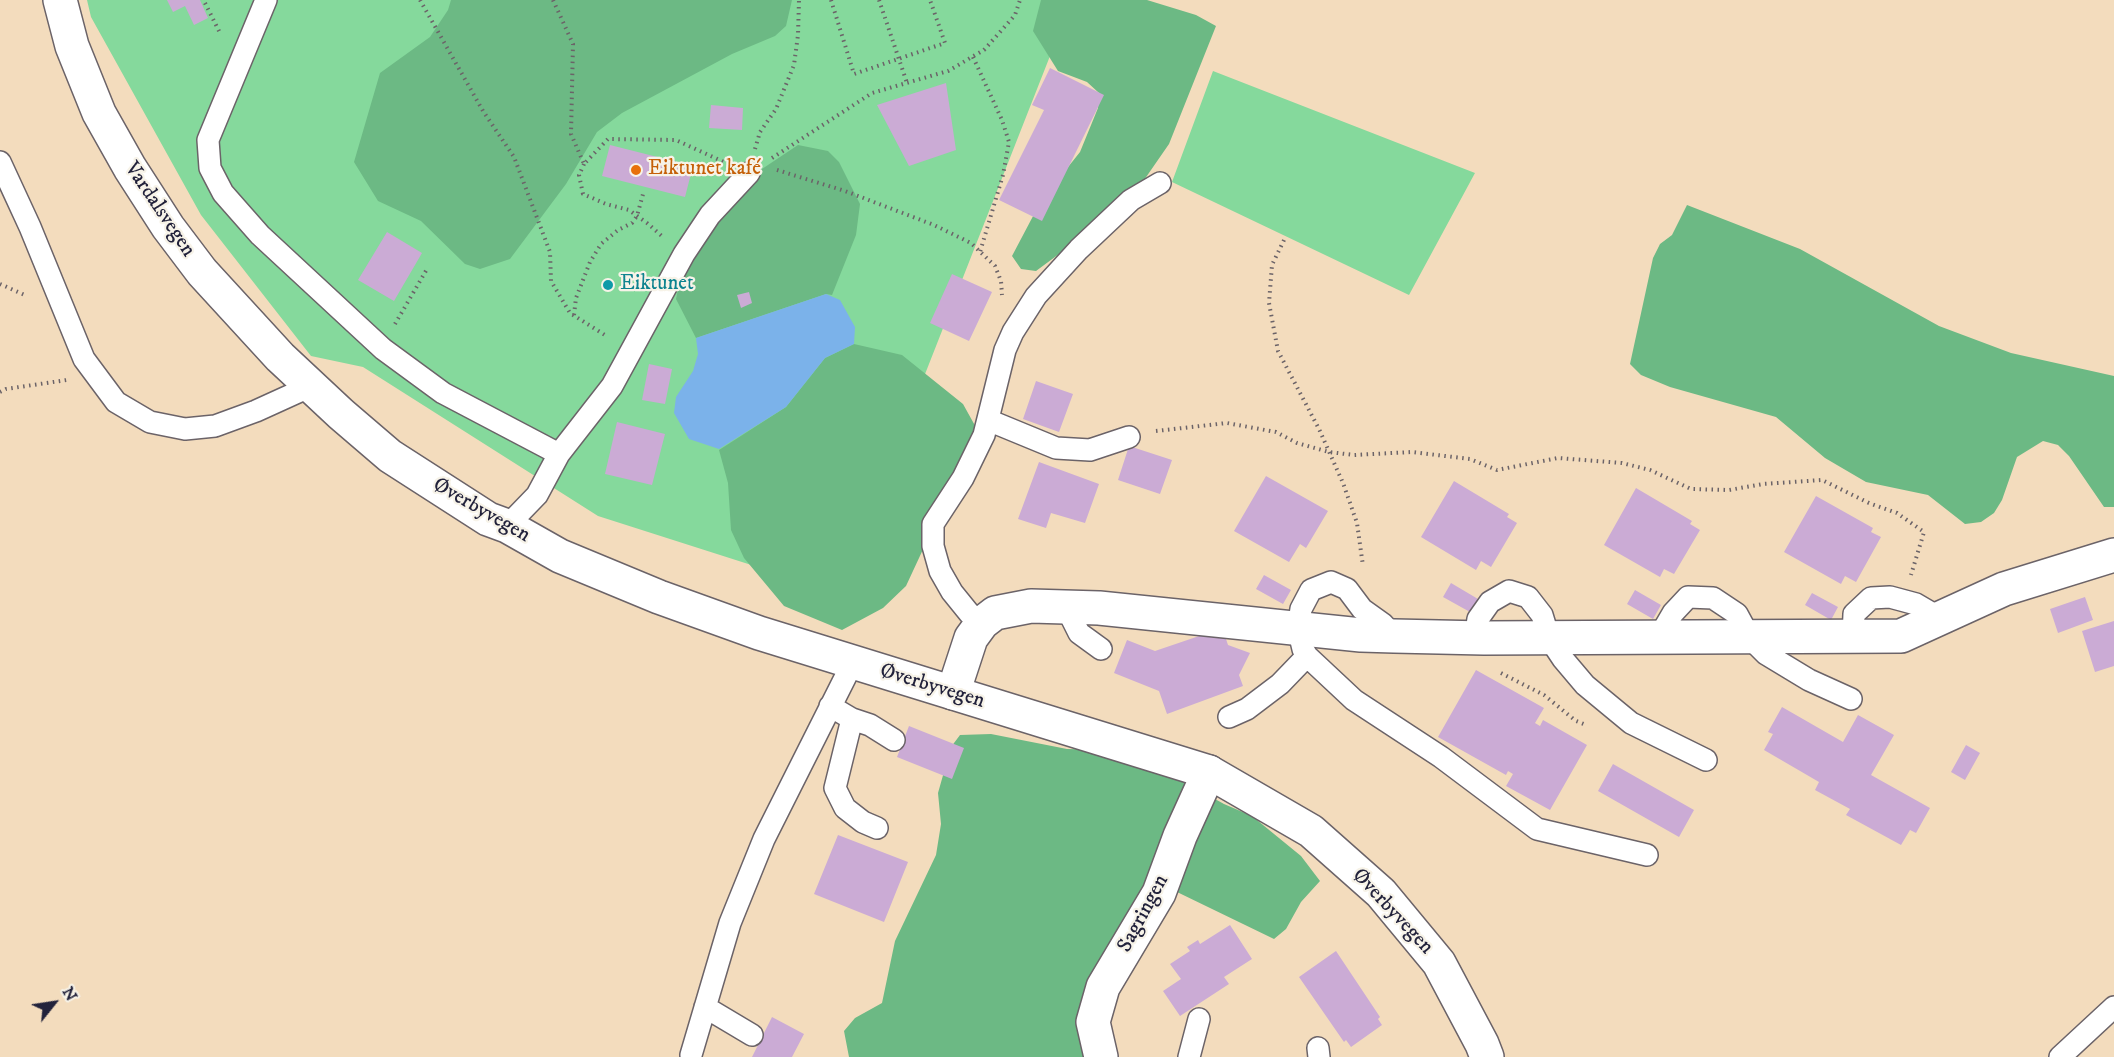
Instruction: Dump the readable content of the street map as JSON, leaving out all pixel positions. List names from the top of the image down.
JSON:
{
  "streets": {
    "main road": ["Vardalsvegen", "Øverbyvegen", "Sagringen"]
  },
  "crossings": [
    ["Vardalsvegen", "Øverbyvegen"],
    ["Øverbyvegen", "Sagringen"]
  ],
  "places": ["Eiktunet kafé", "Eiktunet"],
  "north": "top right"
}
